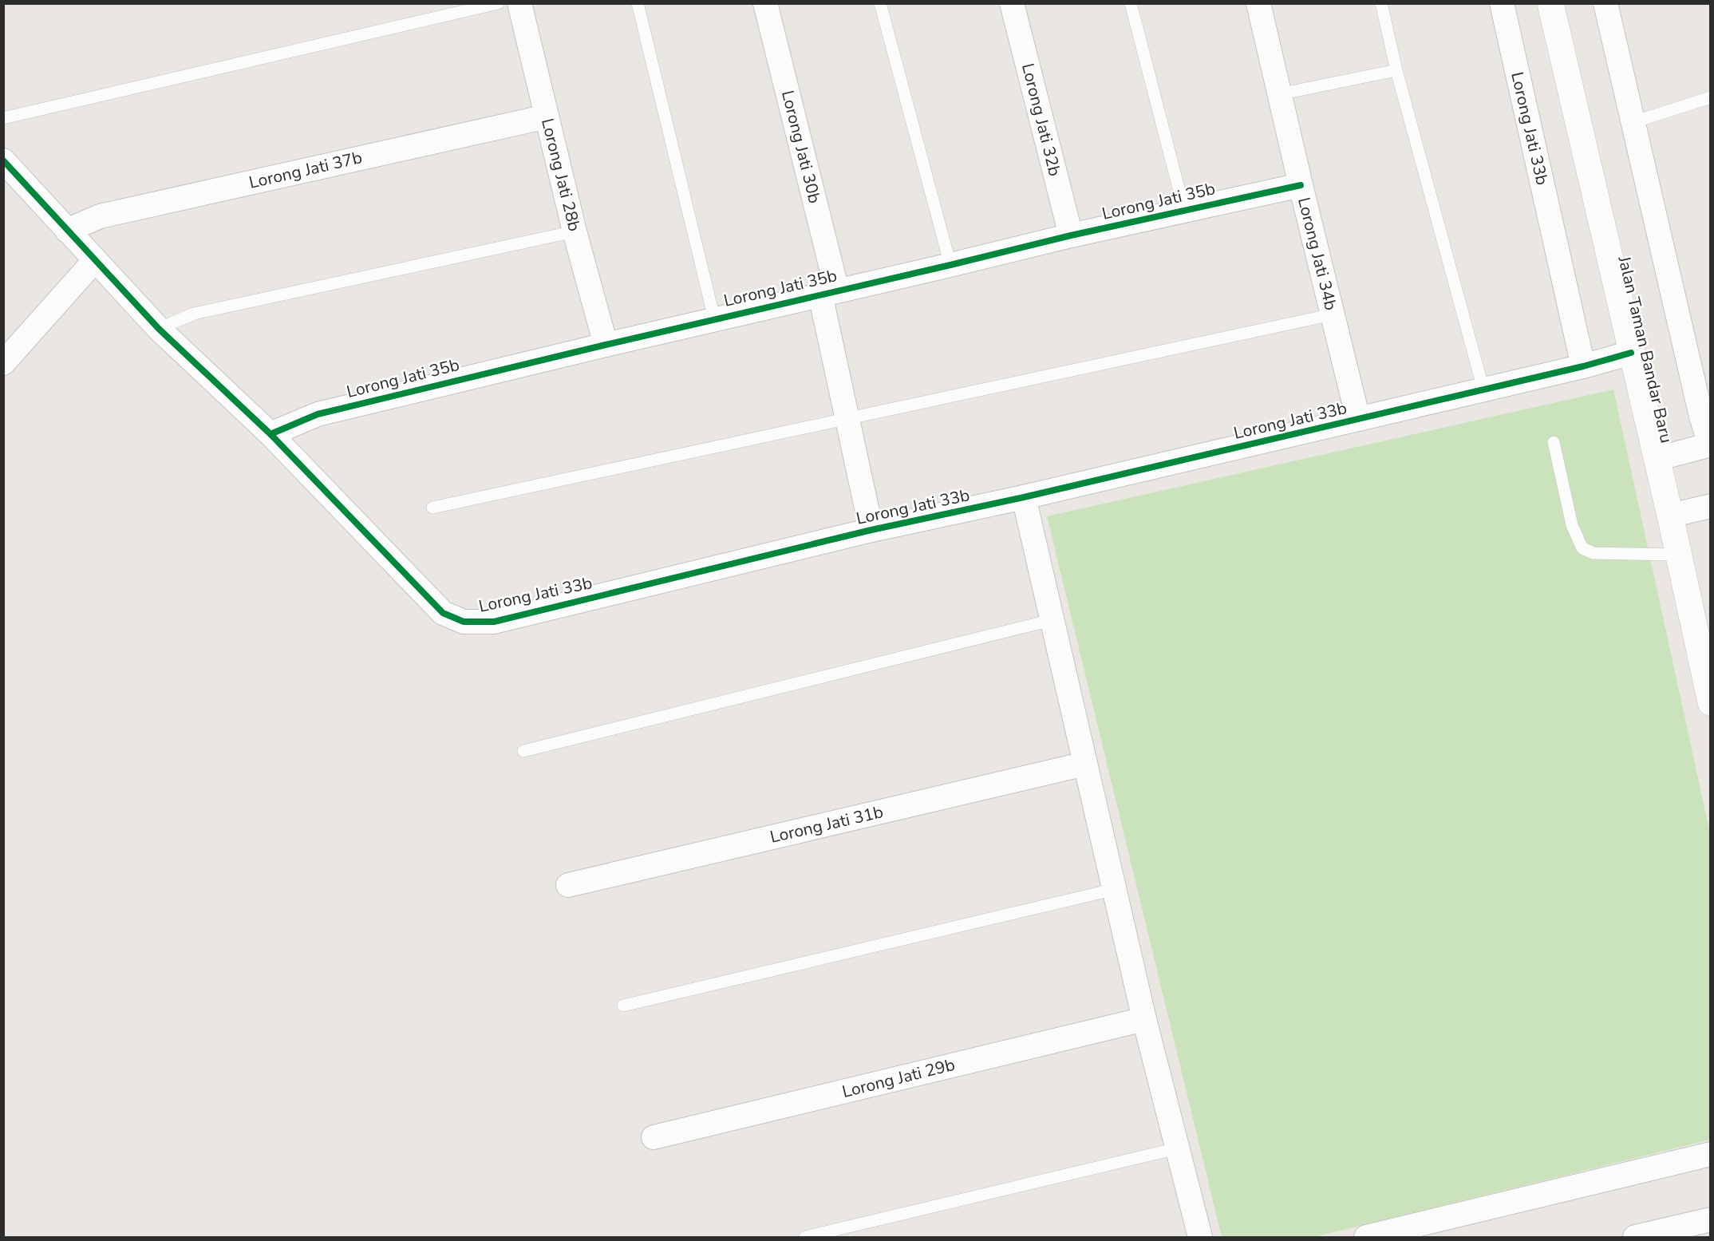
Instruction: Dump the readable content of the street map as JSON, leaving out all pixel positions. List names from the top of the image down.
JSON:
{
  "streets": {
    "street": [
      "Lorong Jati 32b",
      "Lorong Jati 33b",
      "Lorong Jati 30b",
      "Lorong Jati 37b",
      "Lorong Jati 28b",
      "Lorong Jati 35b",
      "Lorong Jati 34b",
      "Jalan Taman Bandar Baru",
      "Lorong Jati 31b",
      "Lorong Jati 29b"
    ]
  },
  "crossings": [
    ["Lorong Jati 32b", "Lorong Jati 35b"],
    ["Lorong Jati 33b", "Lorong Jati 30b"],
    ["Lorong Jati 33b", "Lorong Jati 37b"],
    ["Lorong Jati 33b", "Lorong Jati 35b"],
    ["Lorong Jati 33b", "Lorong Jati 34b"],
    ["Lorong Jati 33b", "Jalan Taman Bandar Baru"],
    ["Lorong Jati 30b", "Lorong Jati 35b"],
    ["Lorong Jati 37b", "Lorong Jati 28b"],
    ["Lorong Jati 28b", "Lorong Jati 35b"],
    ["Lorong Jati 35b", "Lorong Jati 34b"]
  ]
}
